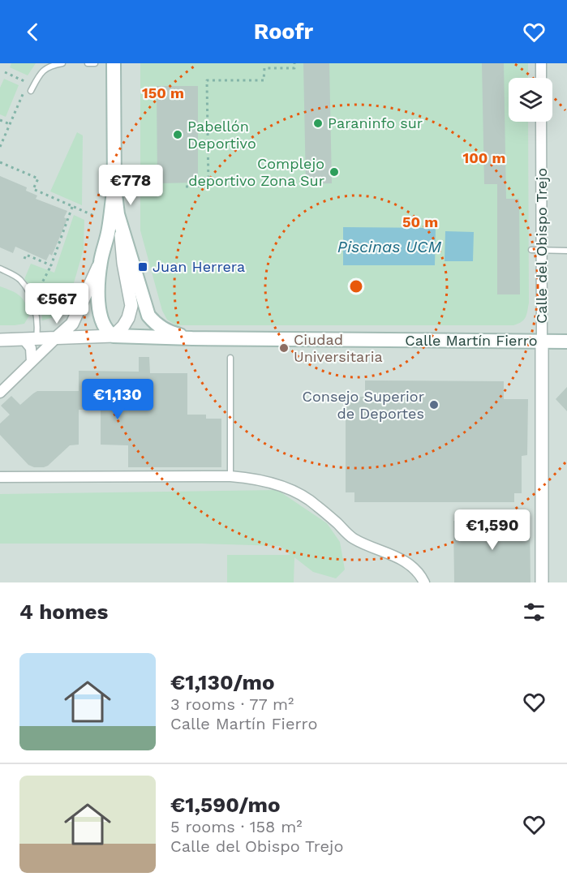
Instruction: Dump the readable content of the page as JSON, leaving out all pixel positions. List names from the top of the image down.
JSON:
{
  "streets": {
    "main road": ["Calle Martín Fierro"],
    "street": ["Calle del Obispo Trejo"]
  },
  "crossings": [
    ["Calle del Obispo Trejo", "Calle Martín Fierro"]
  ],
  "water": ["Piscinas UCM"],
  "places": {
    "other": [
      "Paraninfo sur",
      "Pabellón Deportivo",
      "Complejo deportivo Zona Sur",
      "Ciudad Universitaria",
      "Consejo Superior de Deportes"
    ],
    "transit": ["Juan Herrera"]
  },
  "page": {
    "header": "Roofr",
    "price": [
      "€778",
      "€567",
      "€1,130",
      "€1,590"
    ],
    "heading": "4 homes",
    "list": [
      {
        "name": "€1,130/mo",
        "note": "3 rooms · 77 m² · Calle Martín Fierro"
      },
      {
        "name": "€1,590/mo",
        "note": "5 rooms · 158 m² · Calle del Obispo Trejo"
      }
    ]
  },
  "rings": ["150 m", "100 m", "50 m"]
}
